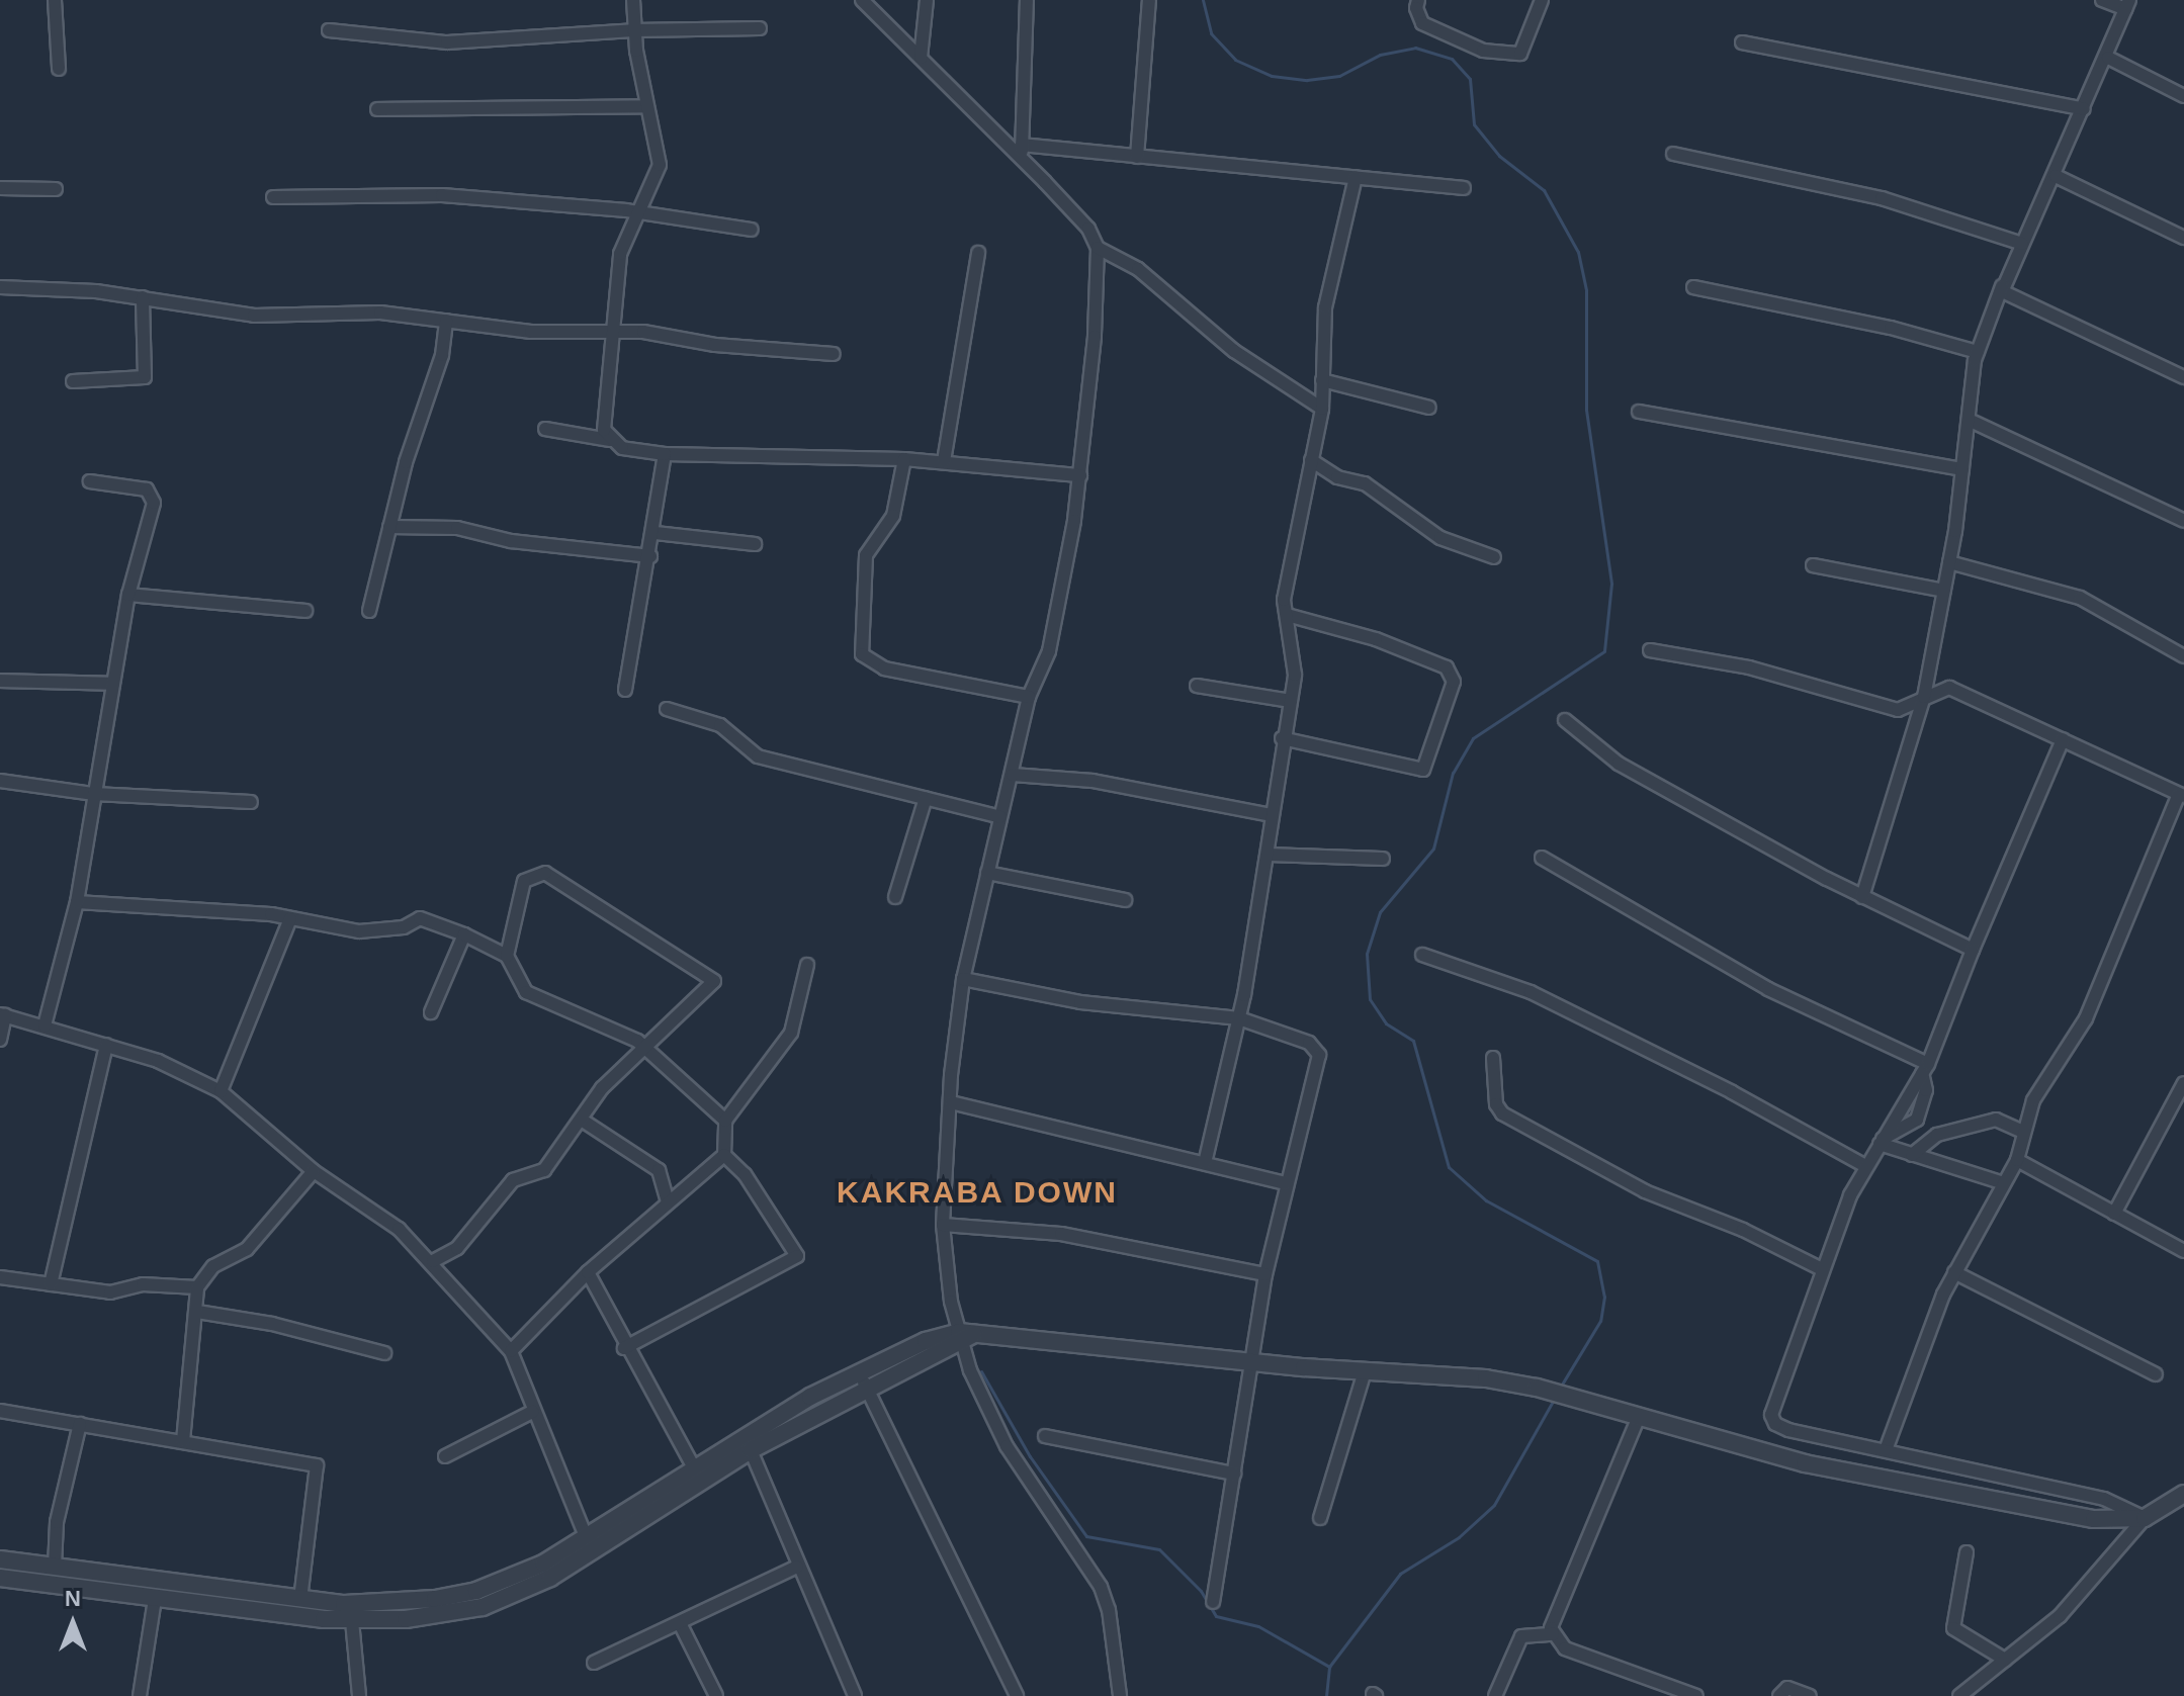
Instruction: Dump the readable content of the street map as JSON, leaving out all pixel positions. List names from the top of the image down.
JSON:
{
  "districts": ["KAKRABA DOWN"],
  "north": "top"
}
